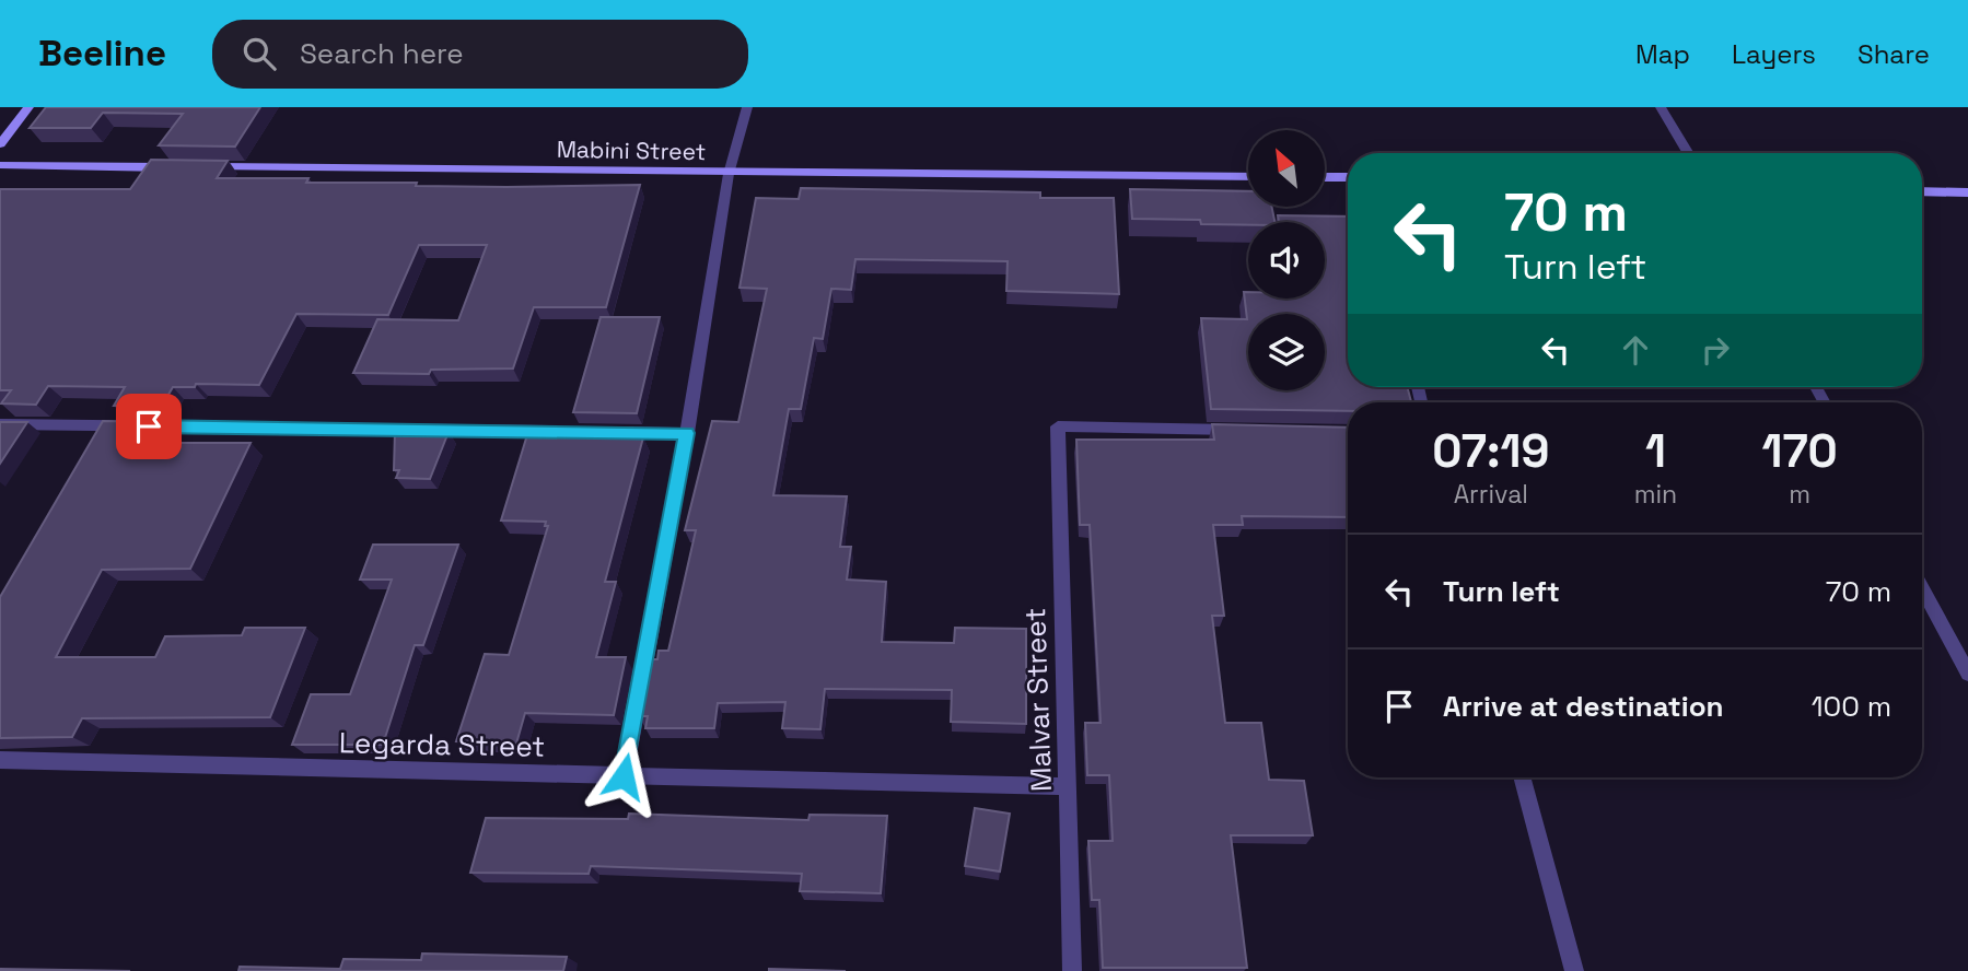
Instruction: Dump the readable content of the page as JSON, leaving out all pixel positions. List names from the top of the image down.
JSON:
{
  "streets": {
    "street": ["Mabini Street", "Malvar Street", "Legarda Street"]
  },
  "crossings": [
    ["Malvar Street", "Legarda Street"]
  ],
  "north": "top left",
  "page": {
    "header": "Beeline",
    "search": "Search here",
    "nav": ["Map", "Layers", "Share"],
    "turn": ["70 m", "Turn left"],
    "eta": [
      "07:19",
      "Arrival",
      "1",
      "min",
      "170",
      "m"
    ],
    "list": [
      {
        "name": "Turn left",
        "value": "70 m"
      },
      {
        "name": "Arrive at destination",
        "value": "100 m"
      }
    ]
  }
}
